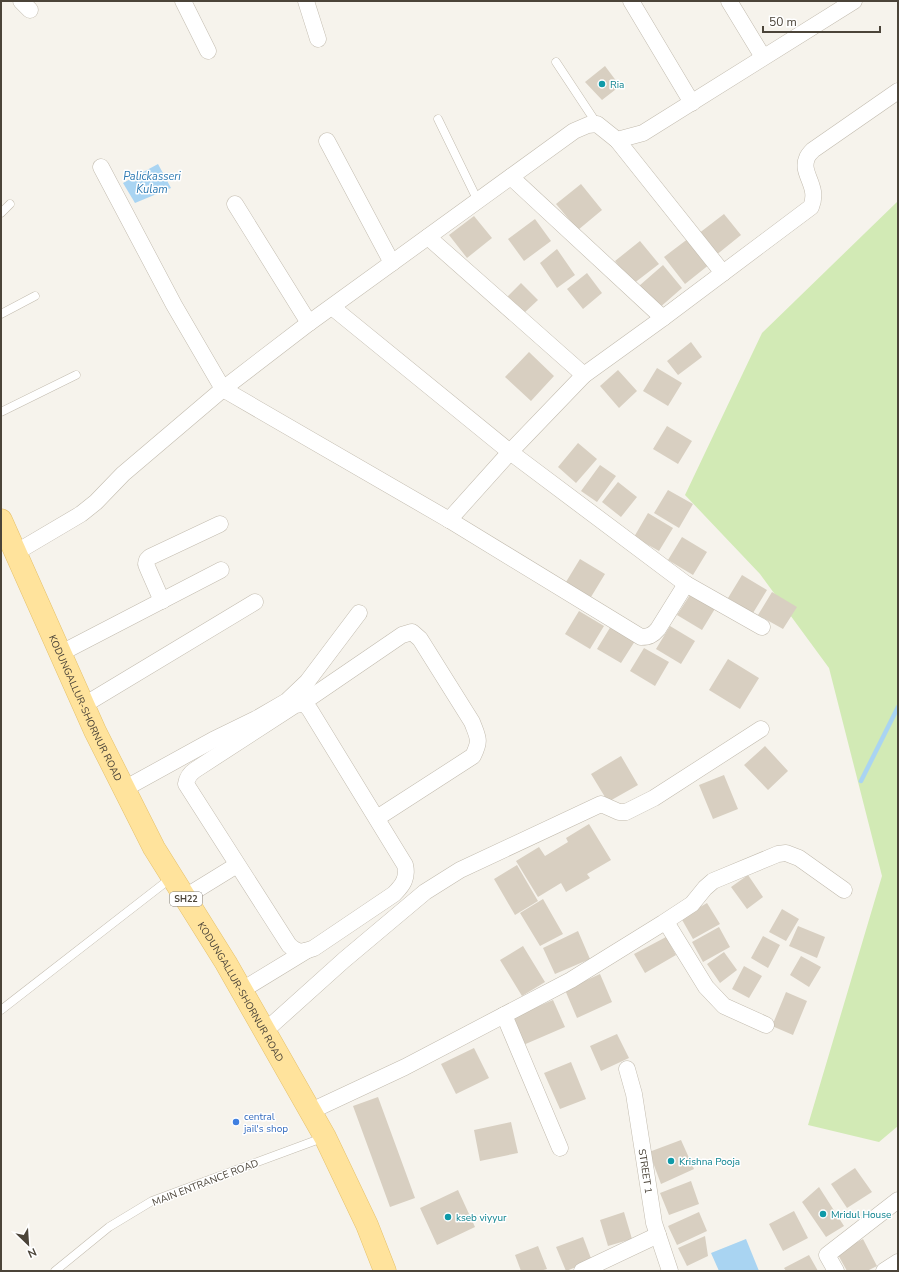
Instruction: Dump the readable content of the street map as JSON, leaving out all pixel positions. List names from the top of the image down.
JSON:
{
  "streets": {
    "main road": ["KODUNGALLUR-SHORNUR ROAD", "SH22"],
    "street": ["STREET 1"],
    "lane": ["MAIN ENTRANCE ROAD"]
  },
  "crossings": [
    ["KODUNGALLUR-SHORNUR ROAD", "MAIN ENTRANCE ROAD"]
  ],
  "water": ["Palickasseri Kulam"],
  "places": [
    "Ria",
    "central jail's shop",
    "Krishna Pooja",
    "Mridul House",
    "kseb viyyur"
  ],
  "scale_bar": "50 m",
  "north": "bottom right"
}
